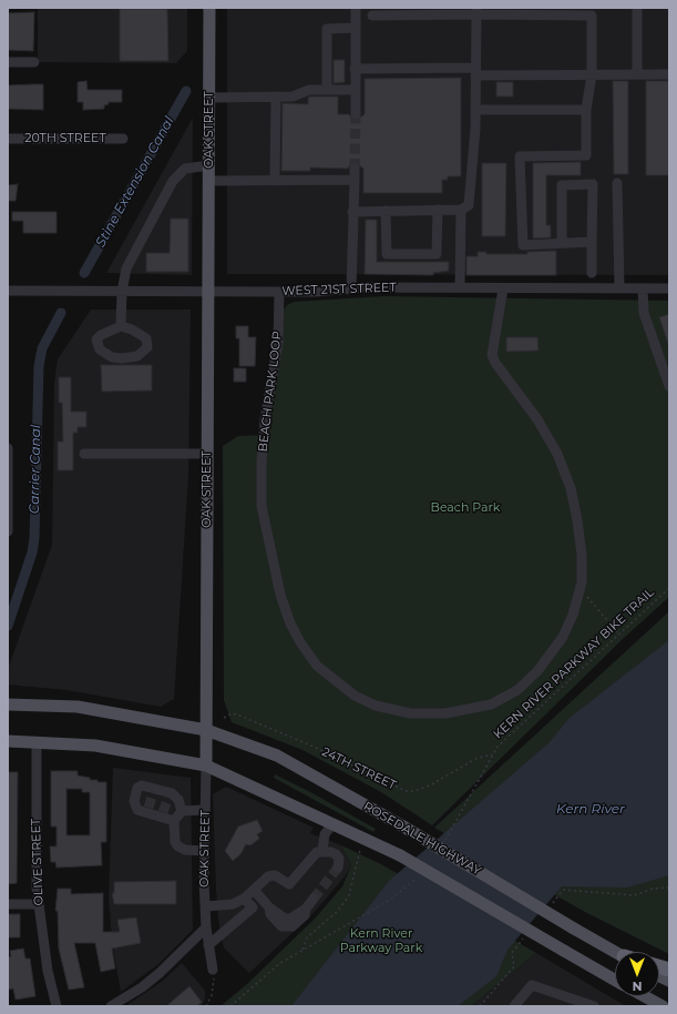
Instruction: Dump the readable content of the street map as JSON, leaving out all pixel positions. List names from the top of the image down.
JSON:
{
  "streets": {
    "main road": ["OAK STREET", "ROSEDALE HIGHWAY"],
    "street": [
      "20TH STREET",
      "WEST 21ST STREET",
      "BEACH PARK LOOP",
      "OLIVE STREET"
    ],
    "path": ["KERN RIVER PARKWAY BIKE TRAIL", "24TH STREET"]
  },
  "crossings": [
    ["OAK STREET", "WEST 21ST STREET"],
    ["OAK STREET", "ROSEDALE HIGHWAY"],
    ["WEST 21ST STREET", "BEACH PARK LOOP"],
    ["KERN RIVER PARKWAY BIKE TRAIL", "24TH STREET"]
  ],
  "water": ["Stine Extension Canal", "Carrier Canal", "Kern River"],
  "parks": ["Beach Park", "Kern River Parkway Park"],
  "north": "bottom"
}
